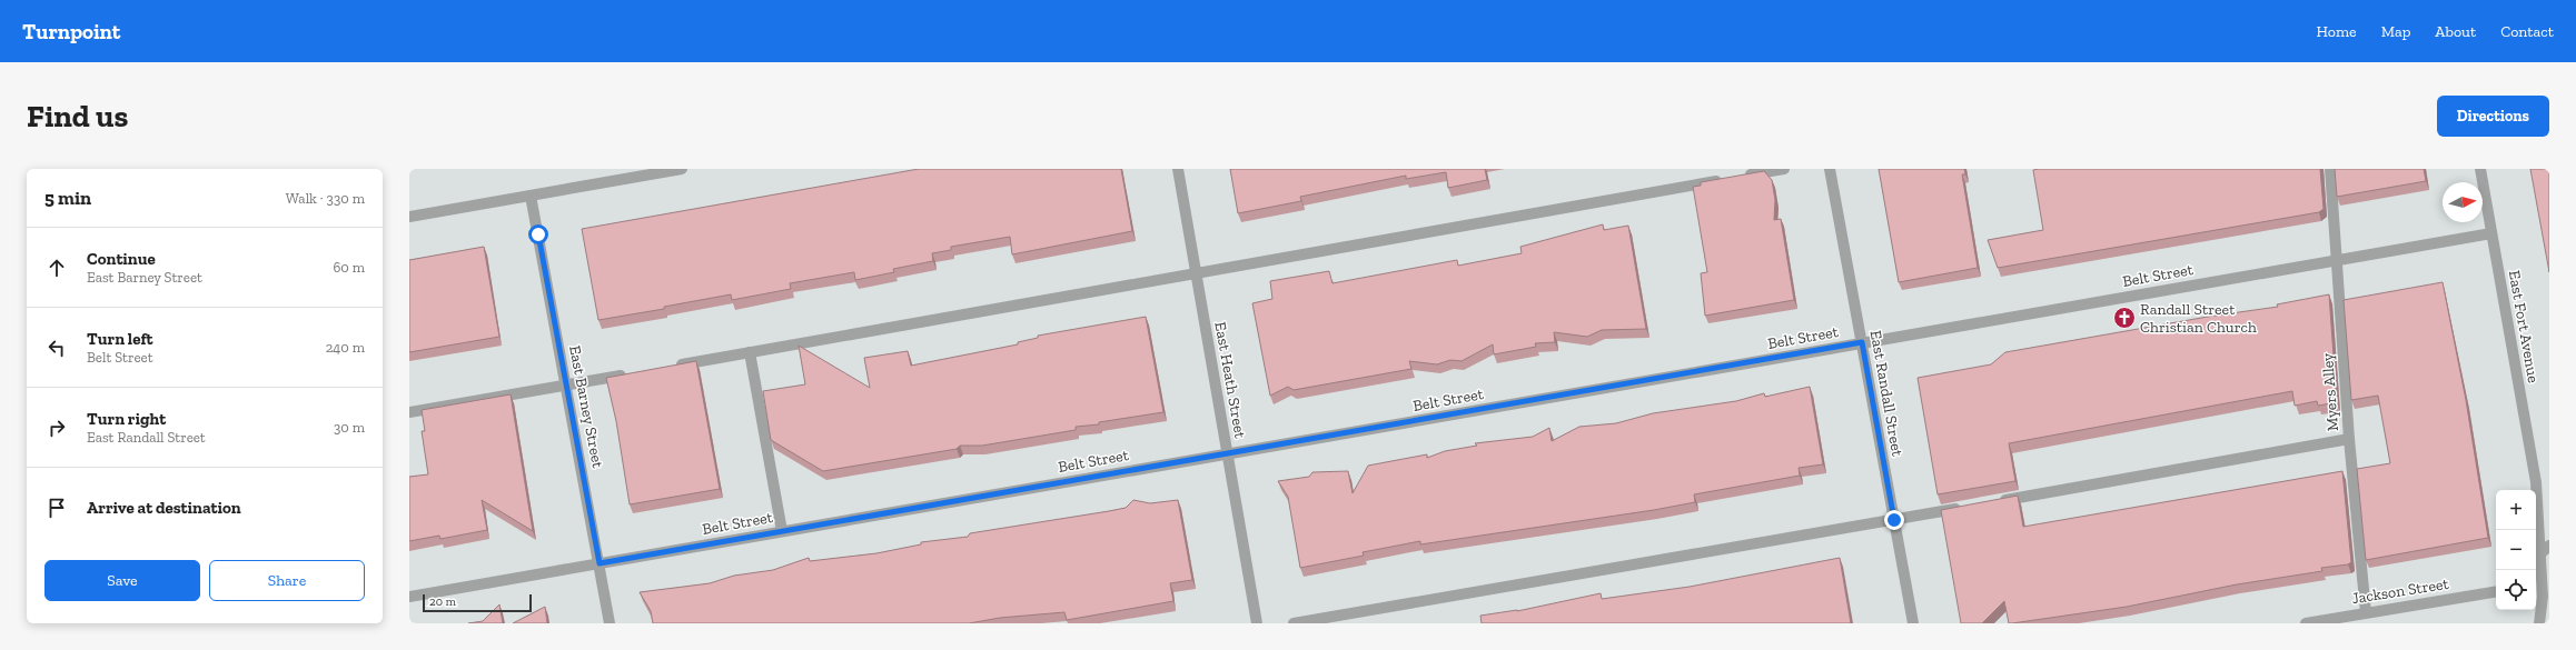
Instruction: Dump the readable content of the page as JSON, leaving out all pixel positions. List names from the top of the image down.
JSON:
{
  "streets": {
    "street": [
      "Belt Street",
      "East Fort Avenue",
      "East Heath Street",
      "Myers Alley",
      "East Randall Street",
      "East Barney Street",
      "Jackson Street"
    ]
  },
  "crossings": [
    ["Belt Street", "East Fort Avenue"],
    ["Belt Street", "East Heath Street"],
    ["Belt Street", "Myers Alley"],
    ["Belt Street", "East Randall Street"],
    ["Belt Street", "East Barney Street"],
    ["Myers Alley", "Jackson Street"]
  ],
  "places": {
    "church": ["Randall Street Christian Church"]
  },
  "scale_bar": "20 m",
  "north": "right",
  "page": {
    "header": "Turnpoint",
    "nav": [
      "Home",
      "Map",
      "About",
      "Contact"
    ],
    "buttons": [
      "Directions",
      ["Save", "Share"]
    ],
    "title": "Find us",
    "heading": ["5 min", "Walk · 330 m"],
    "list": [
      ["Continue", "East Barney Street", "60 m"],
      ["Turn left", "Belt Street", "240 m"],
      ["Turn right", "East Randall Street", "30 m"],
      "Arrive at destination"
    ],
    "map_buttons": ["+", "−"],
    "scale": "20 m"
  }
}
